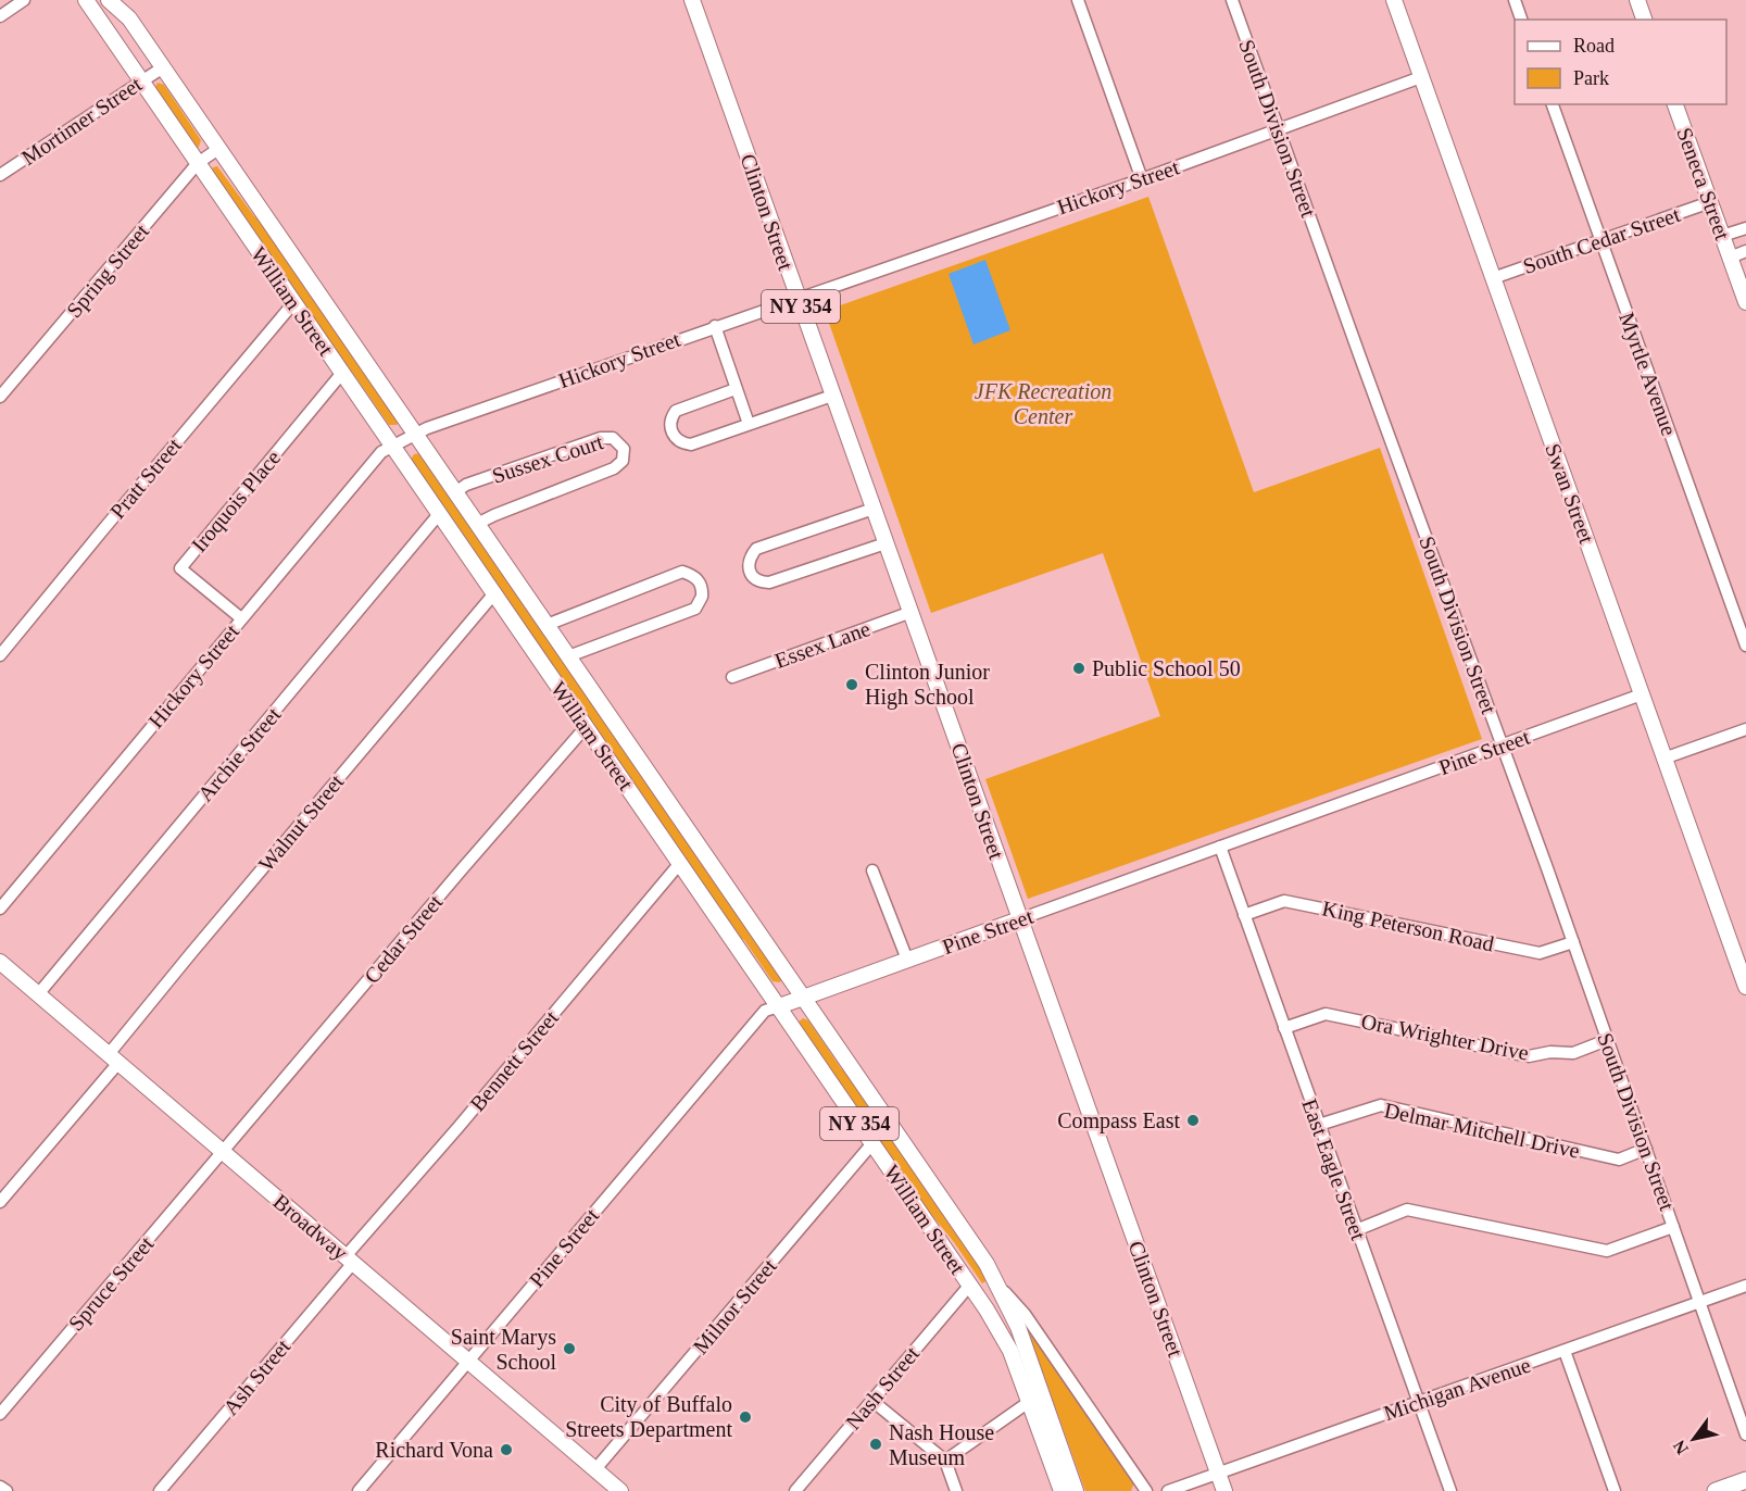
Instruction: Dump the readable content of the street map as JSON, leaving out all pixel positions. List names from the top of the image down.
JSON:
{
  "streets": {
    "main road": [
      "Seneca Street",
      "Clinton Street",
      "William Street",
      "NY 354",
      "Swan Street",
      "Pine Street",
      "Broadway"
    ],
    "street": [
      "Mortimer Street",
      "South Division Street",
      "Hickory Street",
      "South Cedar Street",
      "Spring Street",
      "Myrtle Avenue",
      "Sussex Court",
      "Pratt Street",
      "Iroquois Place",
      "Essex Lane",
      "Archie Street",
      "Walnut Street",
      "King Peterson Road",
      "Cedar Street",
      "Ora Wrighter Drive",
      "Bennett Street",
      "Delmar Mitchell Drive",
      "East Eagle Street",
      "Spruce Street",
      "Milnor Street",
      "Ash Street",
      "Nash Street",
      "Michigan Avenue"
    ]
  },
  "crossings": [
    ["Mortimer Street", "William Street"],
    ["South Division Street", "Hickory Street"],
    ["South Division Street", "Pine Street"],
    ["South Division Street", "King Peterson Road"],
    ["South Division Street", "Ora Wrighter Drive"],
    ["South Division Street", "Delmar Mitchell Drive"],
    ["South Division Street", "Michigan Avenue"],
    ["Seneca Street", "South Cedar Street"],
    ["Hickory Street", "Clinton Street"],
    ["Hickory Street", "William Street"],
    ["Hickory Street", "Swan Street"],
    ["Hickory Street", "Iroquois Place"],
    ["Clinton Street", "Essex Lane"],
    ["Clinton Street", "Pine Street"],
    ["Clinton Street", "Michigan Avenue"],
    ["South Cedar Street", "Myrtle Avenue"],
    ["South Cedar Street", "Swan Street"],
    ["Spring Street", "William Street"],
    ["William Street", "NY 354"],
    ["William Street", "Sussex Court"],
    ["William Street", "Pratt Street"],
    ["William Street", "Iroquois Place"],
    ["William Street", "Pine Street"],
    ["William Street", "Archie Street"],
    ["William Street", "Walnut Street"],
    ["William Street", "Cedar Street"],
    ["William Street", "Bennett Street"],
    ["William Street", "Milnor Street"],
    ["William Street", "Nash Street"],
    ["Swan Street", "Pine Street"],
    ["Pine Street", "East Eagle Street"],
    ["Pine Street", "Broadway"],
    ["Archie Street", "Broadway"],
    ["Walnut Street", "Broadway"],
    ["King Peterson Road", "East Eagle Street"],
    ["Cedar Street", "Broadway"],
    ["Cedar Street", "Spruce Street"],
    ["Ora Wrighter Drive", "East Eagle Street"],
    ["Bennett Street", "Broadway"],
    ["Bennett Street", "Ash Street"],
    ["Delmar Mitchell Drive", "East Eagle Street"],
    ["East Eagle Street", "Michigan Avenue"],
    ["Broadway", "Spruce Street"],
    ["Broadway", "Milnor Street"],
    ["Broadway", "Ash Street"]
  ],
  "parks": ["JFK Recreation Center"],
  "places": [
    "Public School 50",
    "Clinton Junior High School",
    "Compass East",
    "Saint Marys School",
    "City of Buffalo Streets Department",
    "Nash House Museum",
    "Richard Vona"
  ],
  "legend": ["Road", "Park"],
  "north": "bottom left"
}
